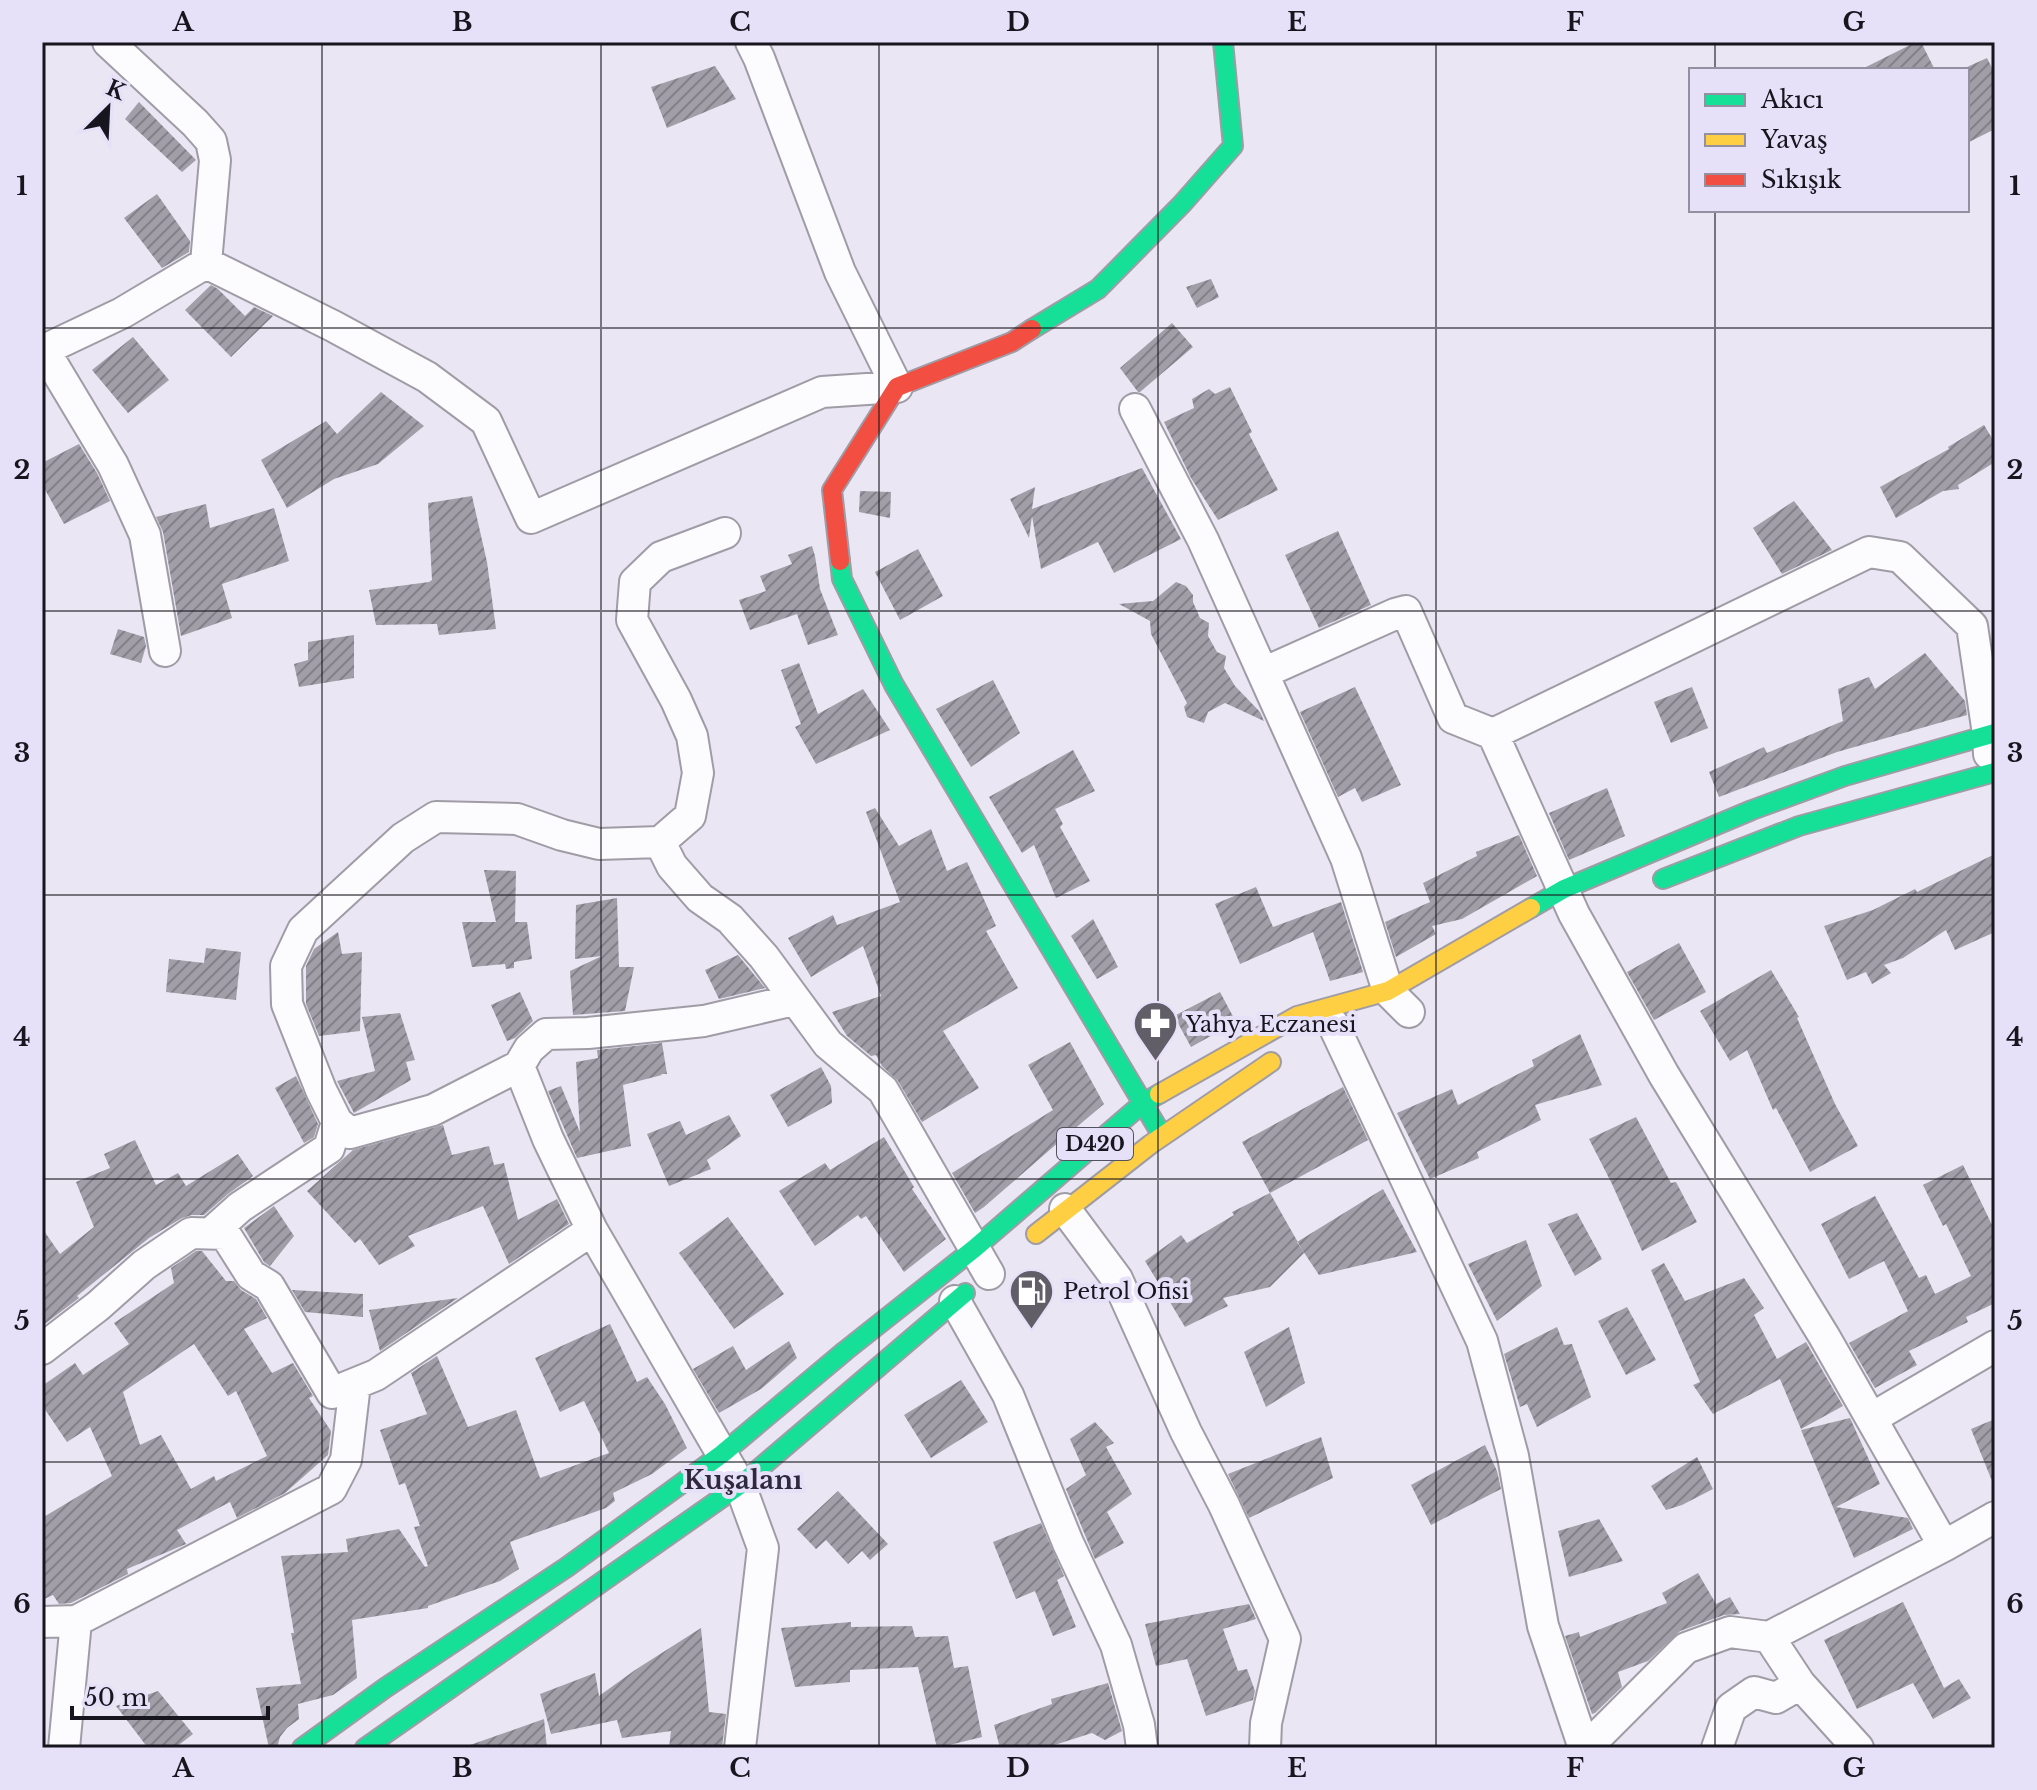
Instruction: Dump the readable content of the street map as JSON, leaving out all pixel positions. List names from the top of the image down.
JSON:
{
  "streets": {
    "main road": ["D420"]
  },
  "districts": ["Kuşalanı"],
  "places": {
    "pharmacy": ["Yahya Eczanesi"],
    "fuel station": ["Petrol Ofisi"]
  },
  "legend": ["Akıcı", "Yavaş", "Sıkışık"],
  "scale_bar": "50 m",
  "north": "top right",
  "grid": {
    "columns": [
      "A",
      "B",
      "C",
      "D",
      "E",
      "F",
      "G"
    ],
    "rows": [
      "1",
      "2",
      "3",
      "4",
      "5",
      "6"
    ]
  }
}
